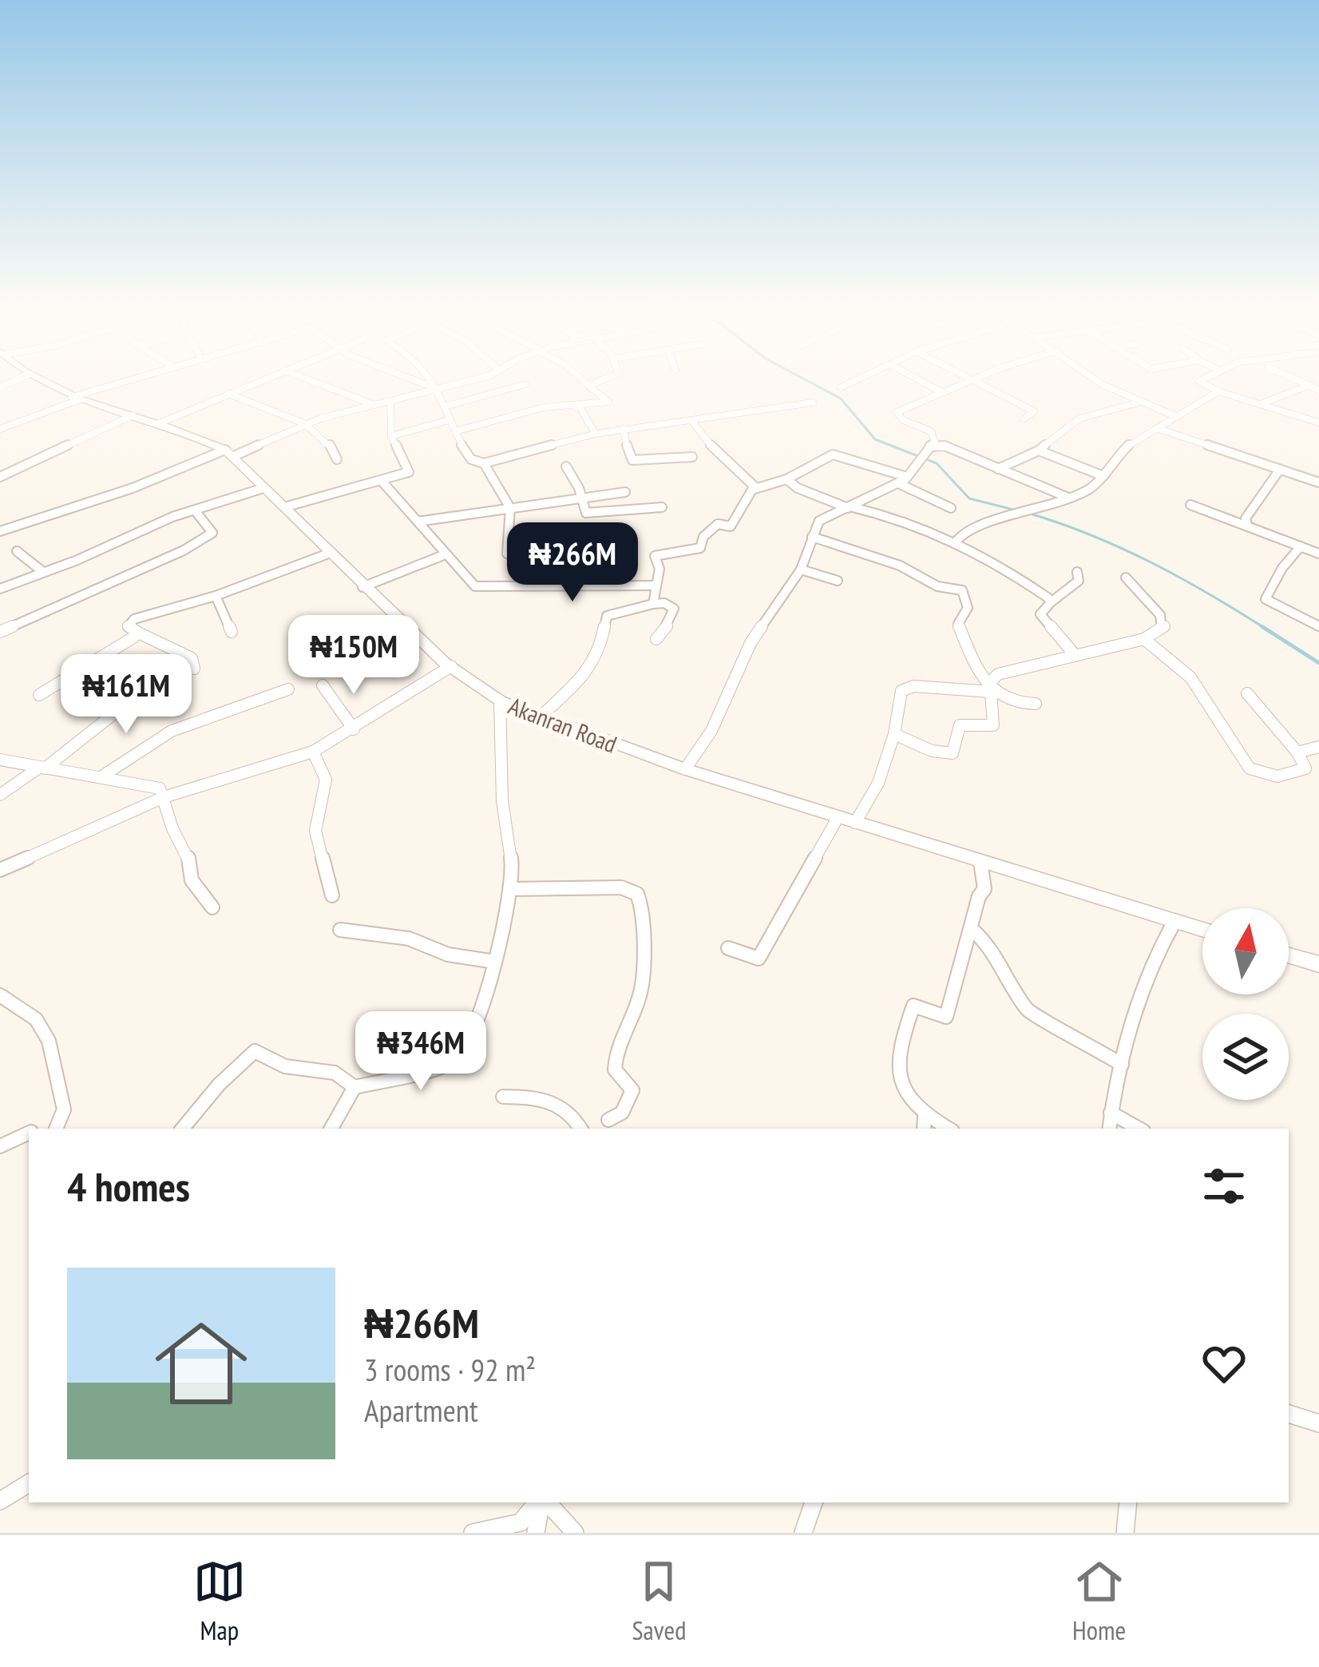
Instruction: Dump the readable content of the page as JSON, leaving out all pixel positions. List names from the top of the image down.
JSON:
{
  "streets": {
    "main road": ["Akanran Road"]
  },
  "north": "top",
  "page": {
    "price": [
      "₦266M",
      "₦150M",
      "₦161M",
      "₦346M"
    ],
    "heading": "4 homes",
    "list": [
      {
        "name": "₦266M",
        "note": "3 rooms · 92 m² · Apartment"
      }
    ],
    "tabs": ["Map", "Saved", "Home"]
  }
}
